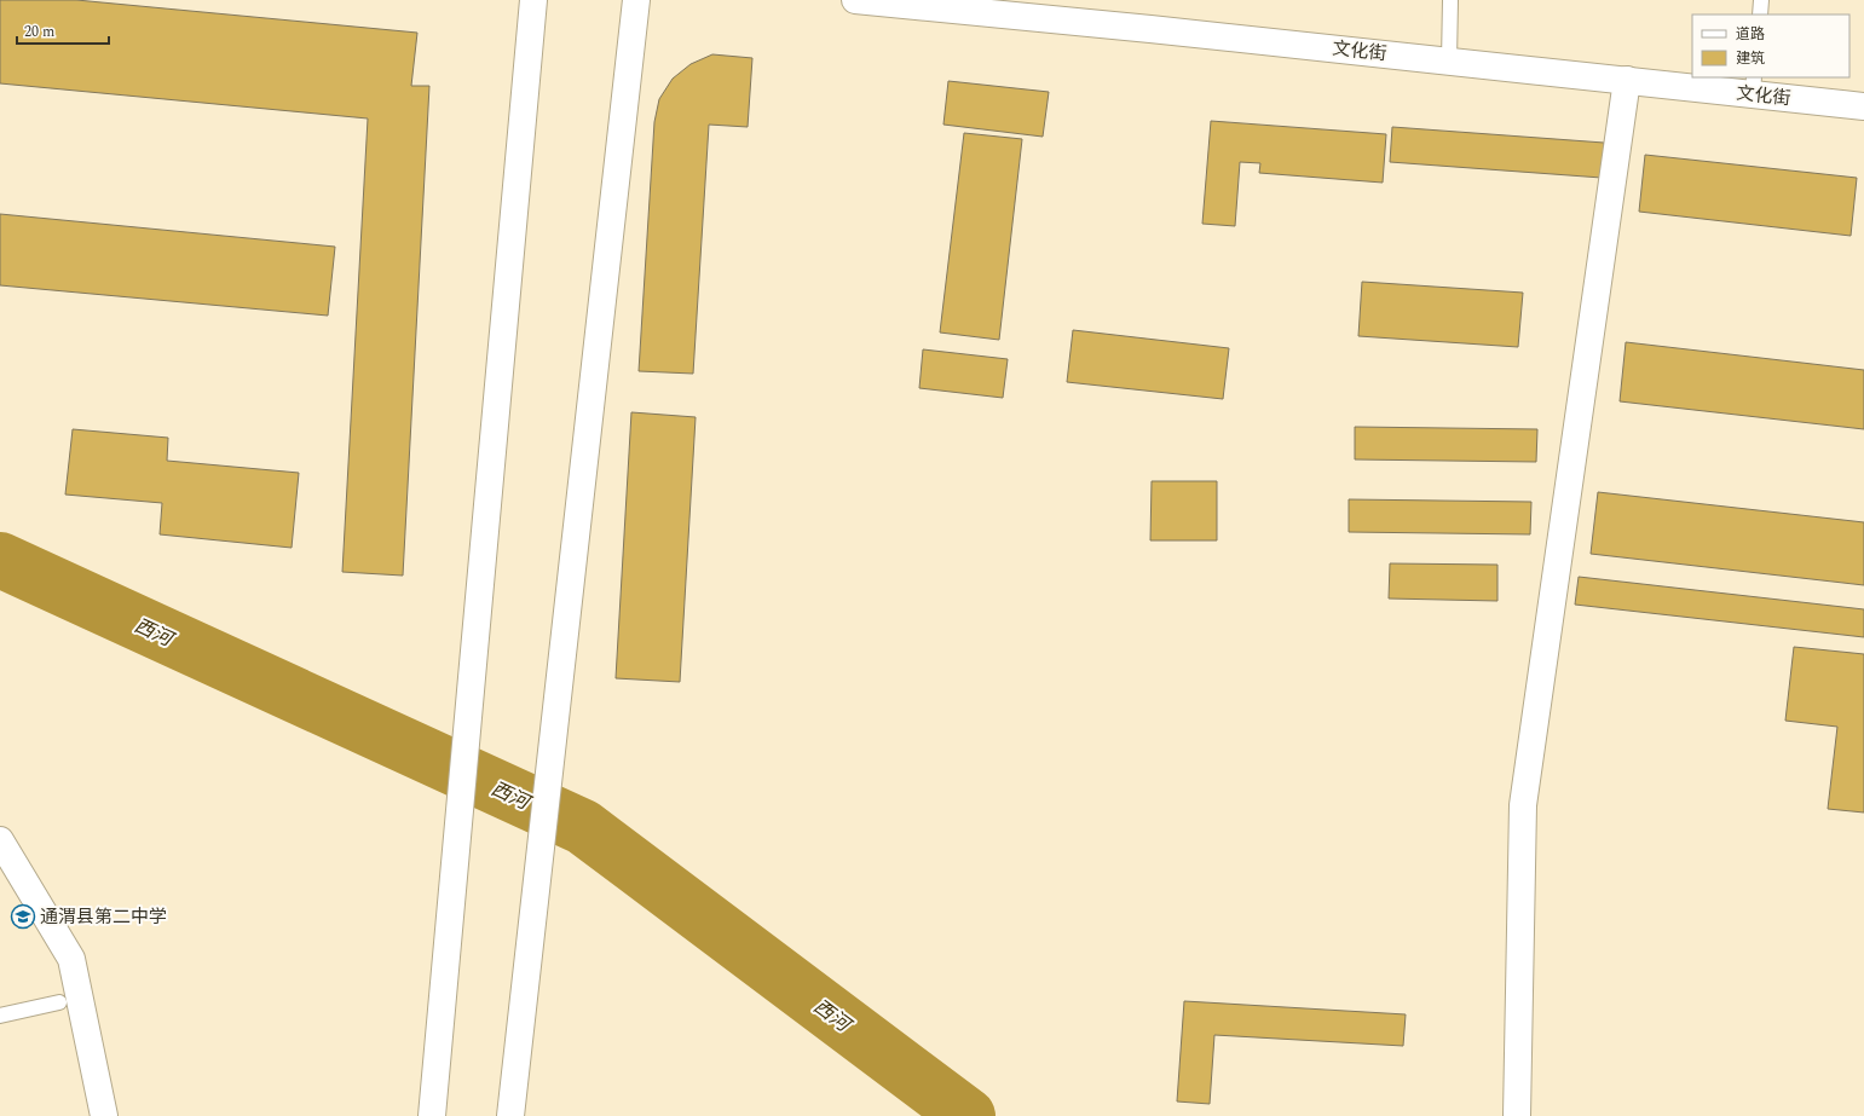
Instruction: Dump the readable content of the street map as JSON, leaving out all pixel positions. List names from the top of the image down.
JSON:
{
  "streets": {
    "street": ["文化街"]
  },
  "water": ["西河"],
  "places": {
    "school or university": ["通渭县第二中学"]
  },
  "legend": ["道路", "建筑"],
  "scale_bar": "20 m"
}
